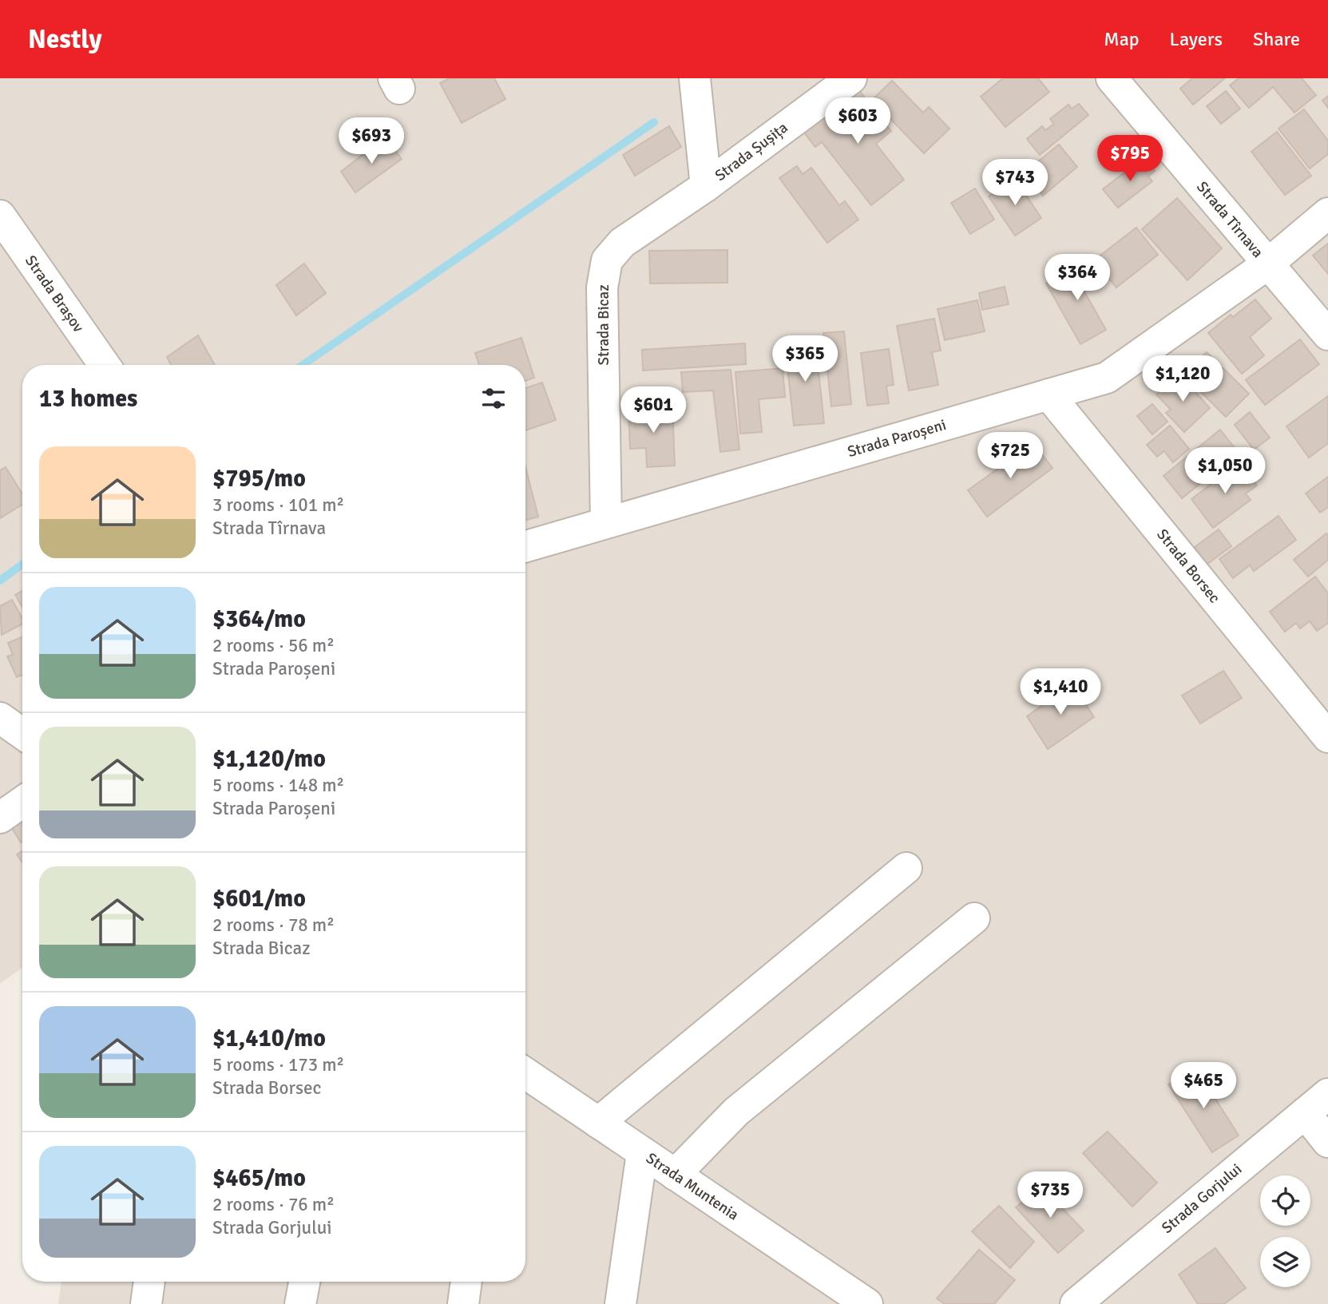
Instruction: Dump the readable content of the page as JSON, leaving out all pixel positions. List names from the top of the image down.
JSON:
{
  "streets": {
    "street": [
      "Strada Șușița",
      "Strada Tîrnava",
      "Strada Brașov",
      "Strada Bicaz",
      "Strada Paroșeni",
      "Strada Borsec",
      "Strada Muntenia",
      "Strada Gorjului"
    ]
  },
  "crossings": [
    ["Strada Șușița", "Strada Bicaz"],
    ["Strada Tîrnava", "Strada Paroșeni"],
    ["Strada Bicaz", "Strada Paroșeni"],
    ["Strada Paroșeni", "Strada Borsec"]
  ],
  "page": {
    "header": "Nestly",
    "nav": ["Map", "Layers", "Share"],
    "price": [
      "$603",
      "$693",
      "$795",
      "$743",
      "$364",
      "$365",
      "$1,120",
      "$601",
      "$725",
      "$1,050",
      "$1,410",
      "$465",
      "$735"
    ],
    "heading": "13 homes",
    "list": [
      {
        "name": "$795/mo",
        "note": "3 rooms · 101 m² · Strada Tîrnava"
      },
      {
        "name": "$364/mo",
        "note": "2 rooms · 56 m² · Strada Paroșeni"
      },
      {
        "name": "$1,120/mo",
        "note": "5 rooms · 148 m² · Strada Paroșeni"
      },
      {
        "name": "$601/mo",
        "note": "2 rooms · 78 m² · Strada Bicaz"
      },
      {
        "name": "$1,410/mo",
        "note": "5 rooms · 173 m² · Strada Borsec"
      },
      {
        "name": "$465/mo",
        "note": "2 rooms · 76 m² · Strada Gorjului"
      }
    ]
  }
}
